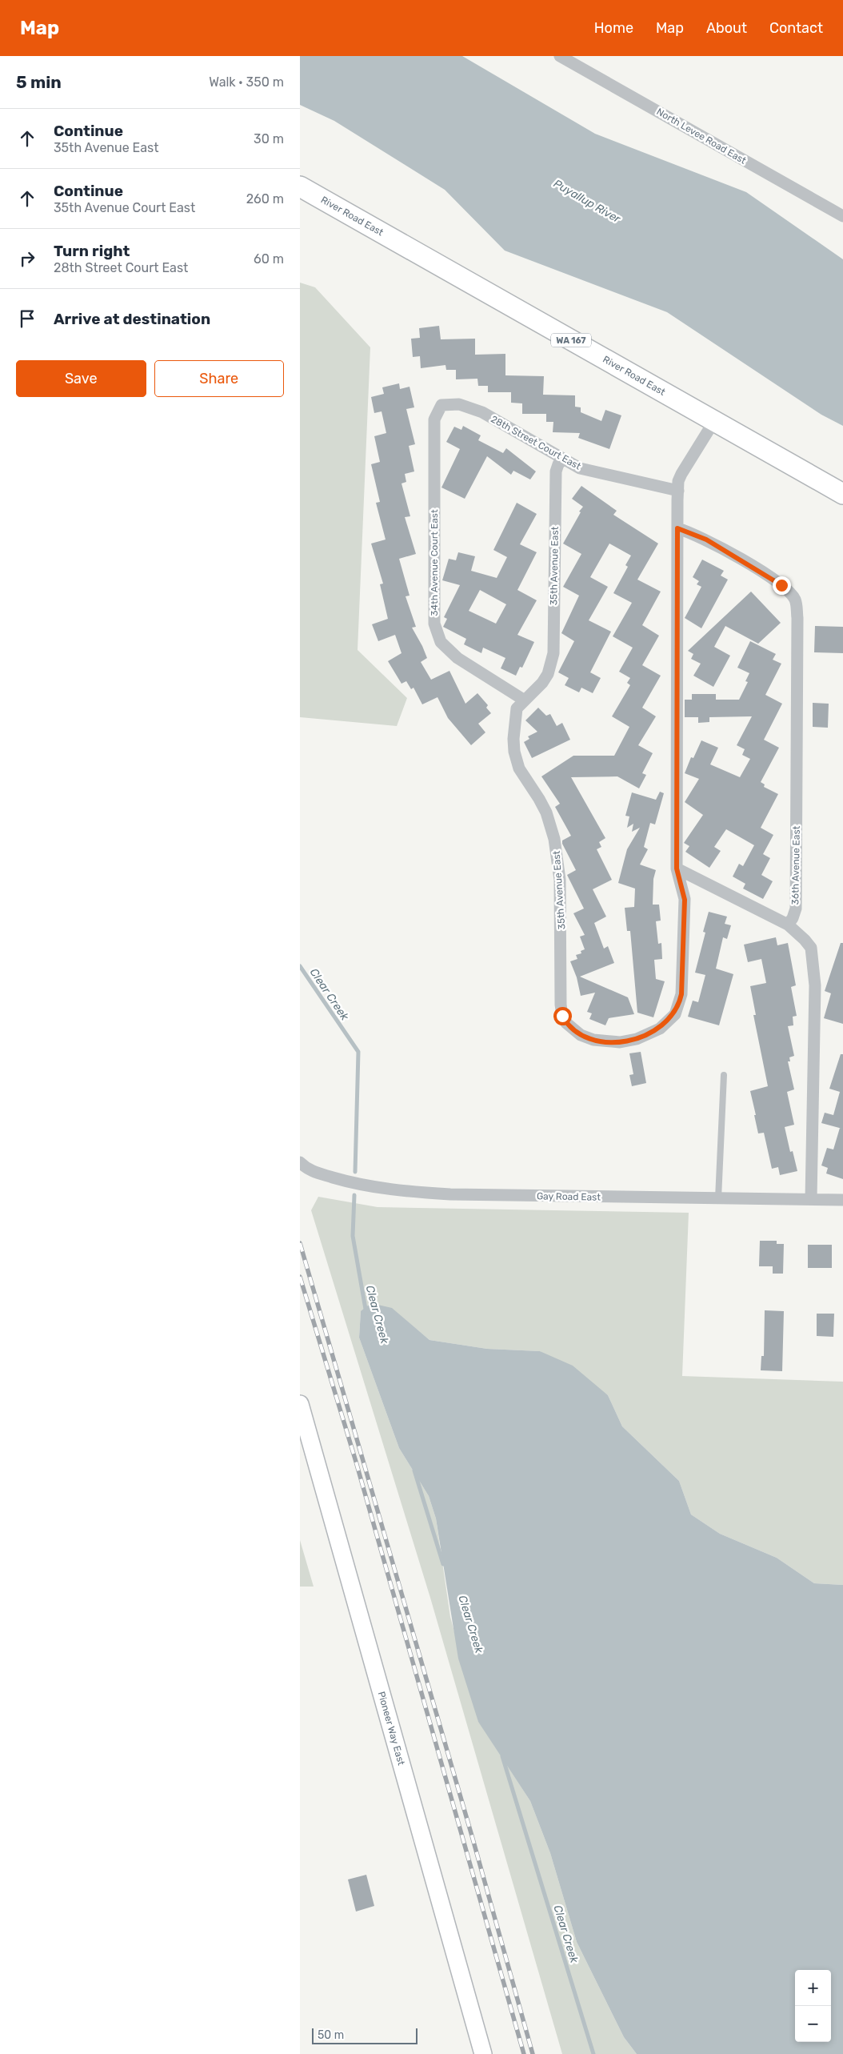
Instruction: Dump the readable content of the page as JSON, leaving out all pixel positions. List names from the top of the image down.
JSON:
{
  "streets": {
    "main road": ["River Road East", "WA 167", "Pioneer Way East"],
    "street": [
      "North Levee Road East",
      "28th Street Court East",
      "34th Avenue Court East",
      "35th Avenue East",
      "36th Avenue East",
      "Gay Road East"
    ]
  },
  "crossings": [
    ["River Road East", "35th Avenue East"],
    ["28th Street Court East", "34th Avenue Court East"],
    ["28th Street Court East", "35th Avenue East"],
    ["34th Avenue Court East", "35th Avenue East"],
    ["35th Avenue East", "36th Avenue East"]
  ],
  "water": ["Puyallup River", "Clear Creek"],
  "scale_bar": "50 m",
  "page": {
    "header": "Map",
    "nav": [
      "Home",
      "Map",
      "About",
      "Contact"
    ],
    "heading": ["5 min", "Walk · 350 m"],
    "list": [
      ["Continue", "35th Avenue East", "30 m"],
      ["Continue", "35th Avenue Court East", "260 m"],
      ["Turn right", "28th Street Court East", "60 m"],
      "Arrive at destination"
    ],
    "buttons": ["Save", "Share"],
    "map_buttons": ["+", "−"],
    "scale": "50 m"
  }
}
